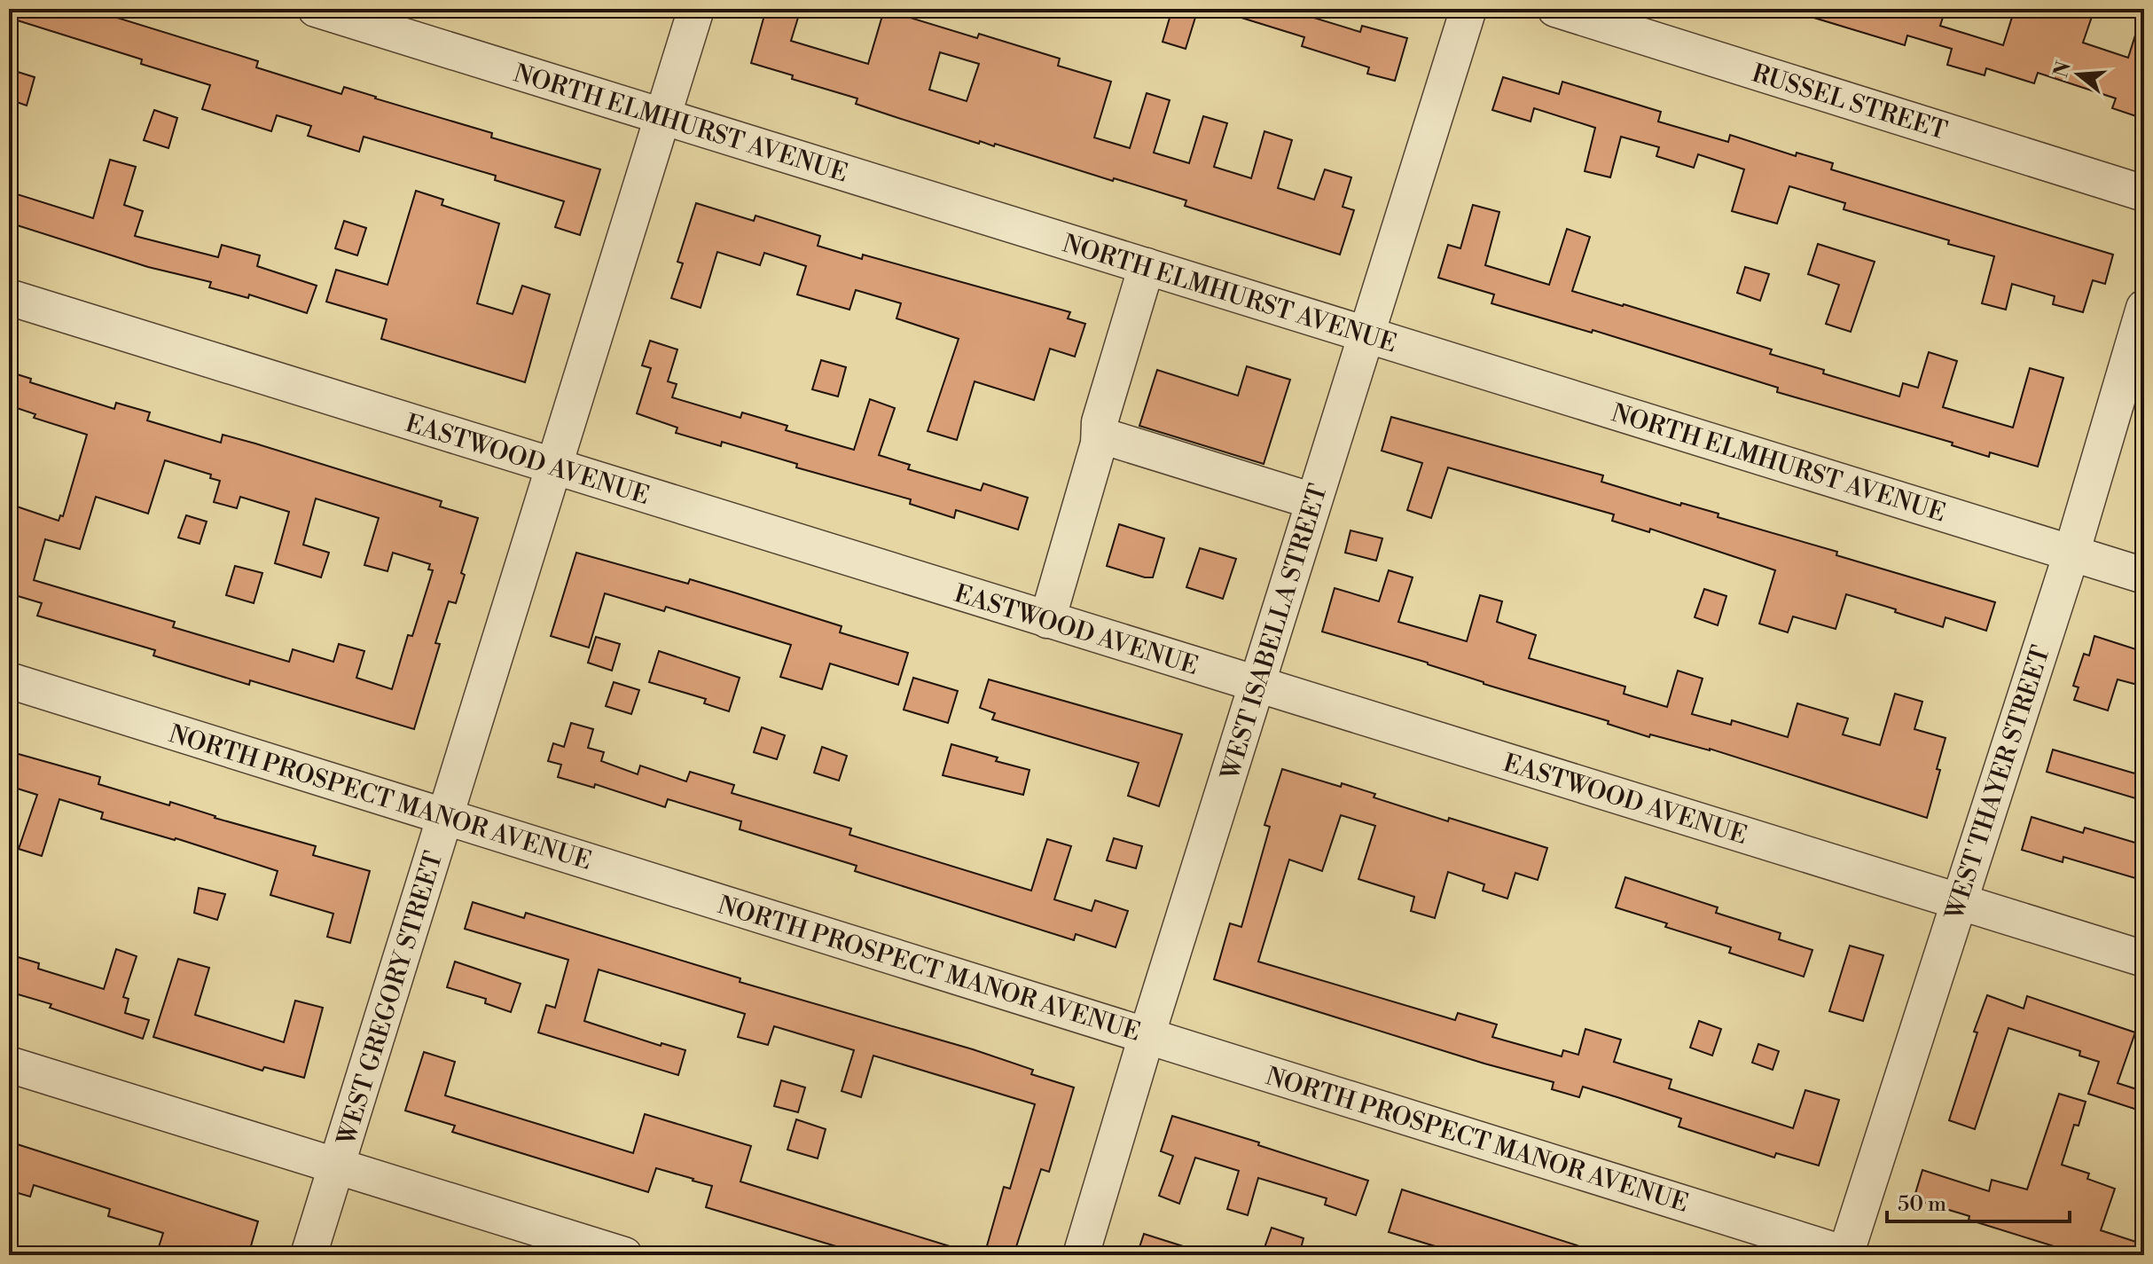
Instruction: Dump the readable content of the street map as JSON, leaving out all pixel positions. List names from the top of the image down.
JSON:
{
  "streets": {
    "street": [
      "RUSSEL STREET",
      "NORTH ELMHURST AVENUE",
      "EASTWOOD AVENUE",
      "WEST ISABELLA STREET",
      "WEST THAYER STREET",
      "NORTH PROSPECT MANOR AVENUE",
      "WEST GREGORY STREET"
    ]
  },
  "crossings": [
    ["NORTH ELMHURST AVENUE", "WEST ISABELLA STREET"],
    ["NORTH ELMHURST AVENUE", "WEST THAYER STREET"],
    ["NORTH ELMHURST AVENUE", "WEST GREGORY STREET"],
    ["EASTWOOD AVENUE", "WEST ISABELLA STREET"],
    ["EASTWOOD AVENUE", "WEST THAYER STREET"],
    ["EASTWOOD AVENUE", "WEST GREGORY STREET"],
    ["WEST ISABELLA STREET", "NORTH PROSPECT MANOR AVENUE"],
    ["WEST THAYER STREET", "NORTH PROSPECT MANOR AVENUE"],
    ["NORTH PROSPECT MANOR AVENUE", "WEST GREGORY STREET"]
  ],
  "scale_bar": "50 m",
  "north": "left"
}
